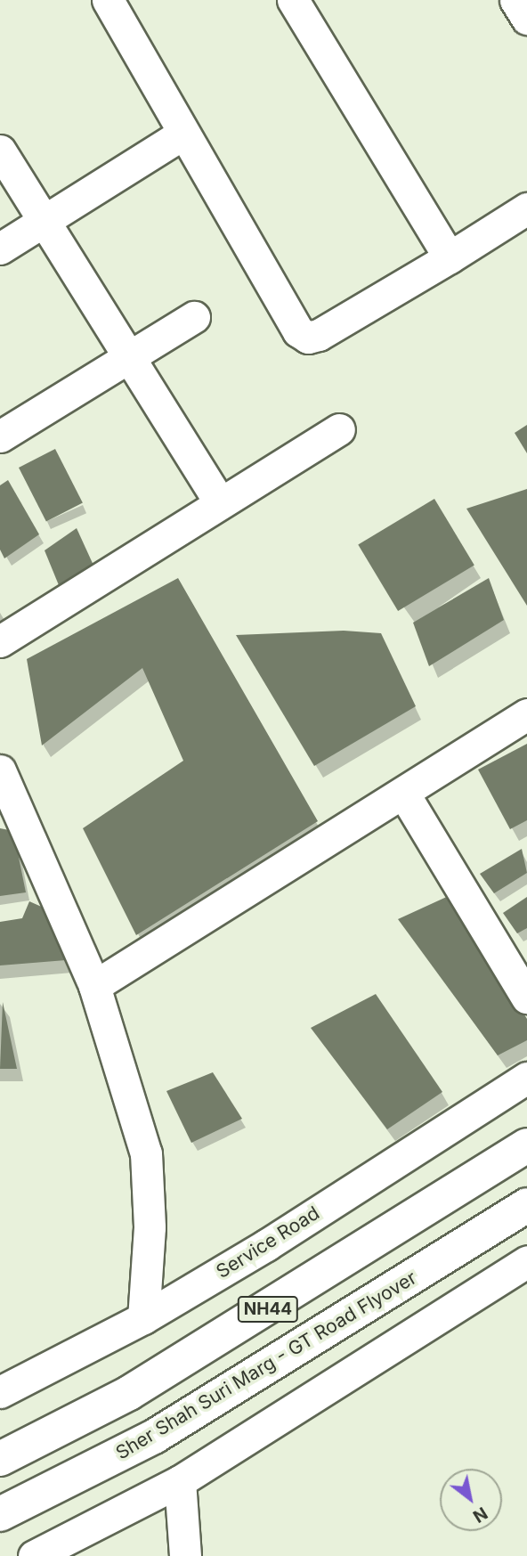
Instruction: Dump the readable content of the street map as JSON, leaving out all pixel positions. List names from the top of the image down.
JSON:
{
  "streets": {
    "highway": ["NH44", "Sher Shah Suri Marg - GT Road Flyover"],
    "street": ["Service Road"]
  },
  "north": "bottom right"
}
